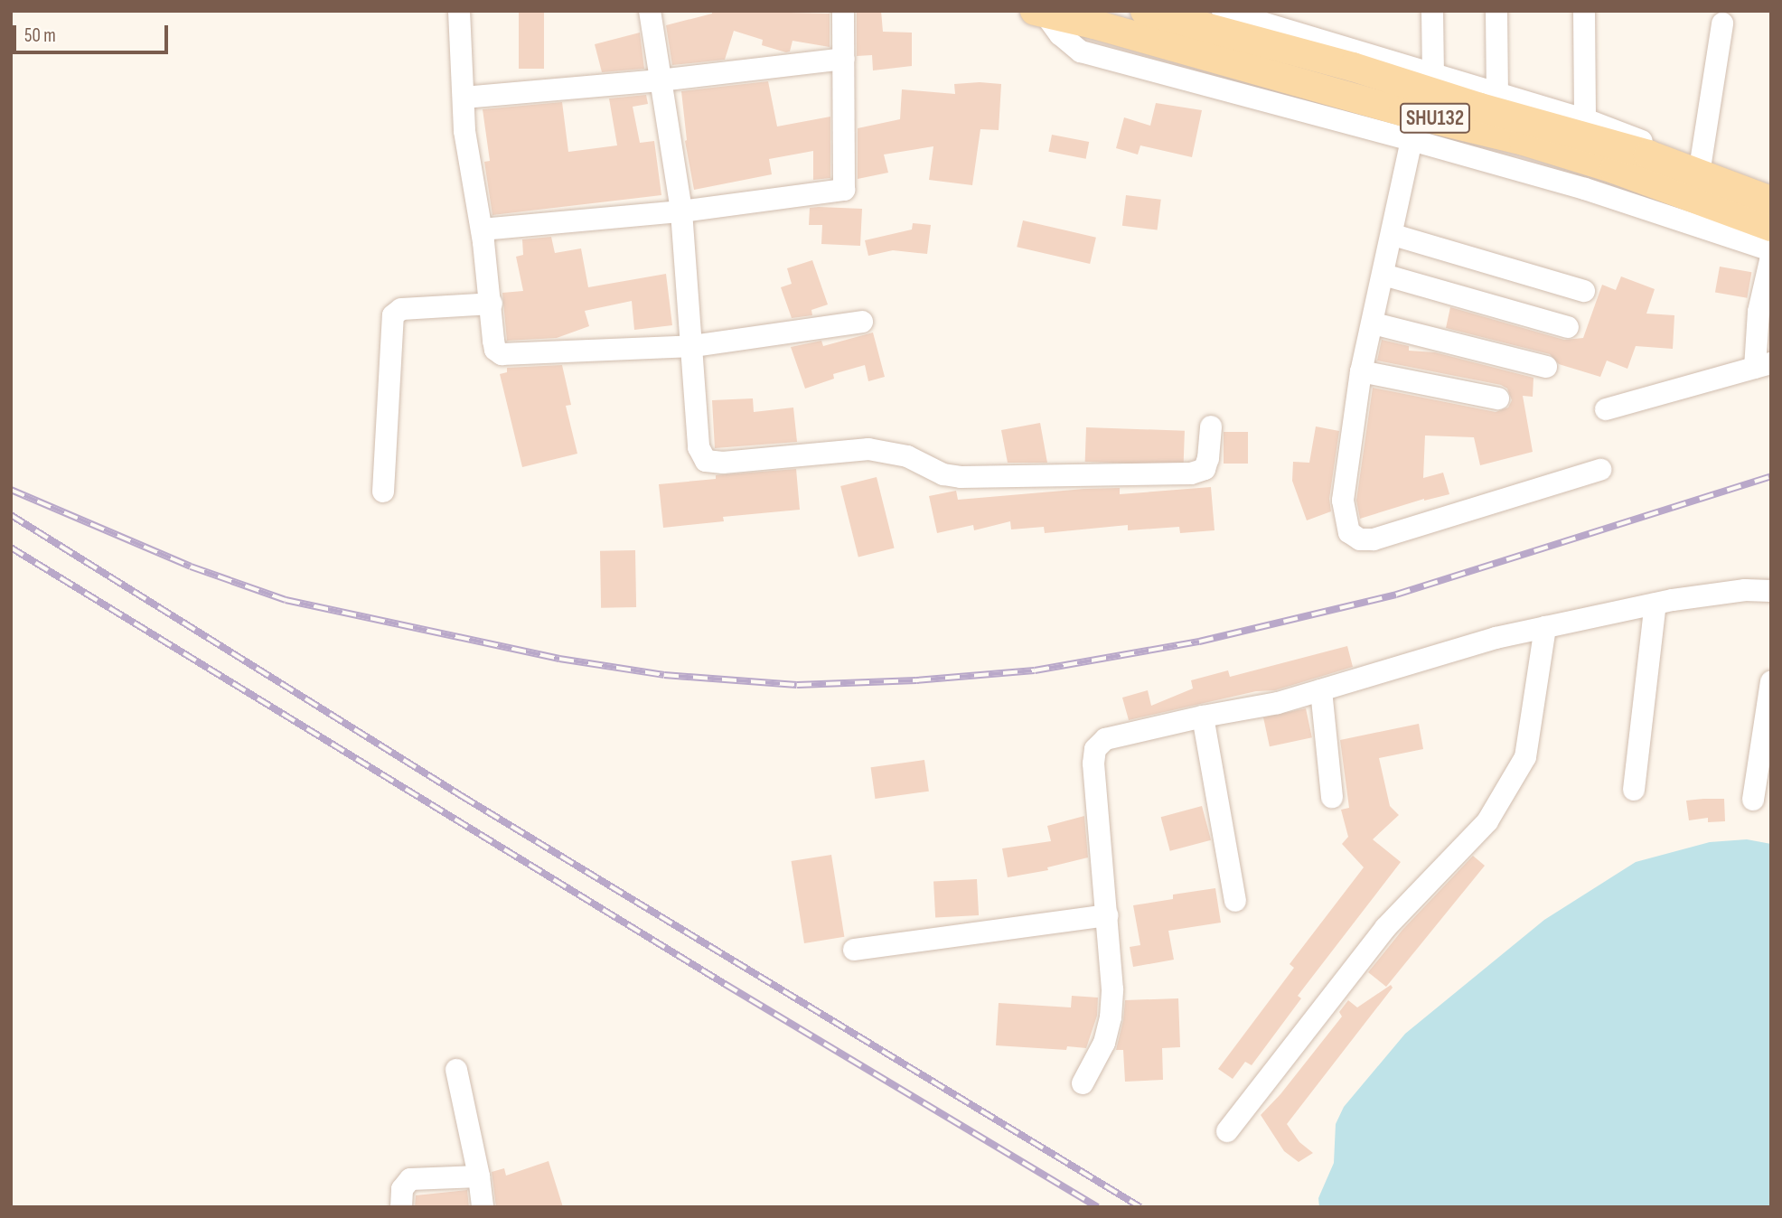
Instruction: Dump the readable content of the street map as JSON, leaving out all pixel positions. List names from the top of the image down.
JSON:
{
  "streets": {
    "main road": ["SHU132"]
  },
  "scale_bar": "50 m"
}
